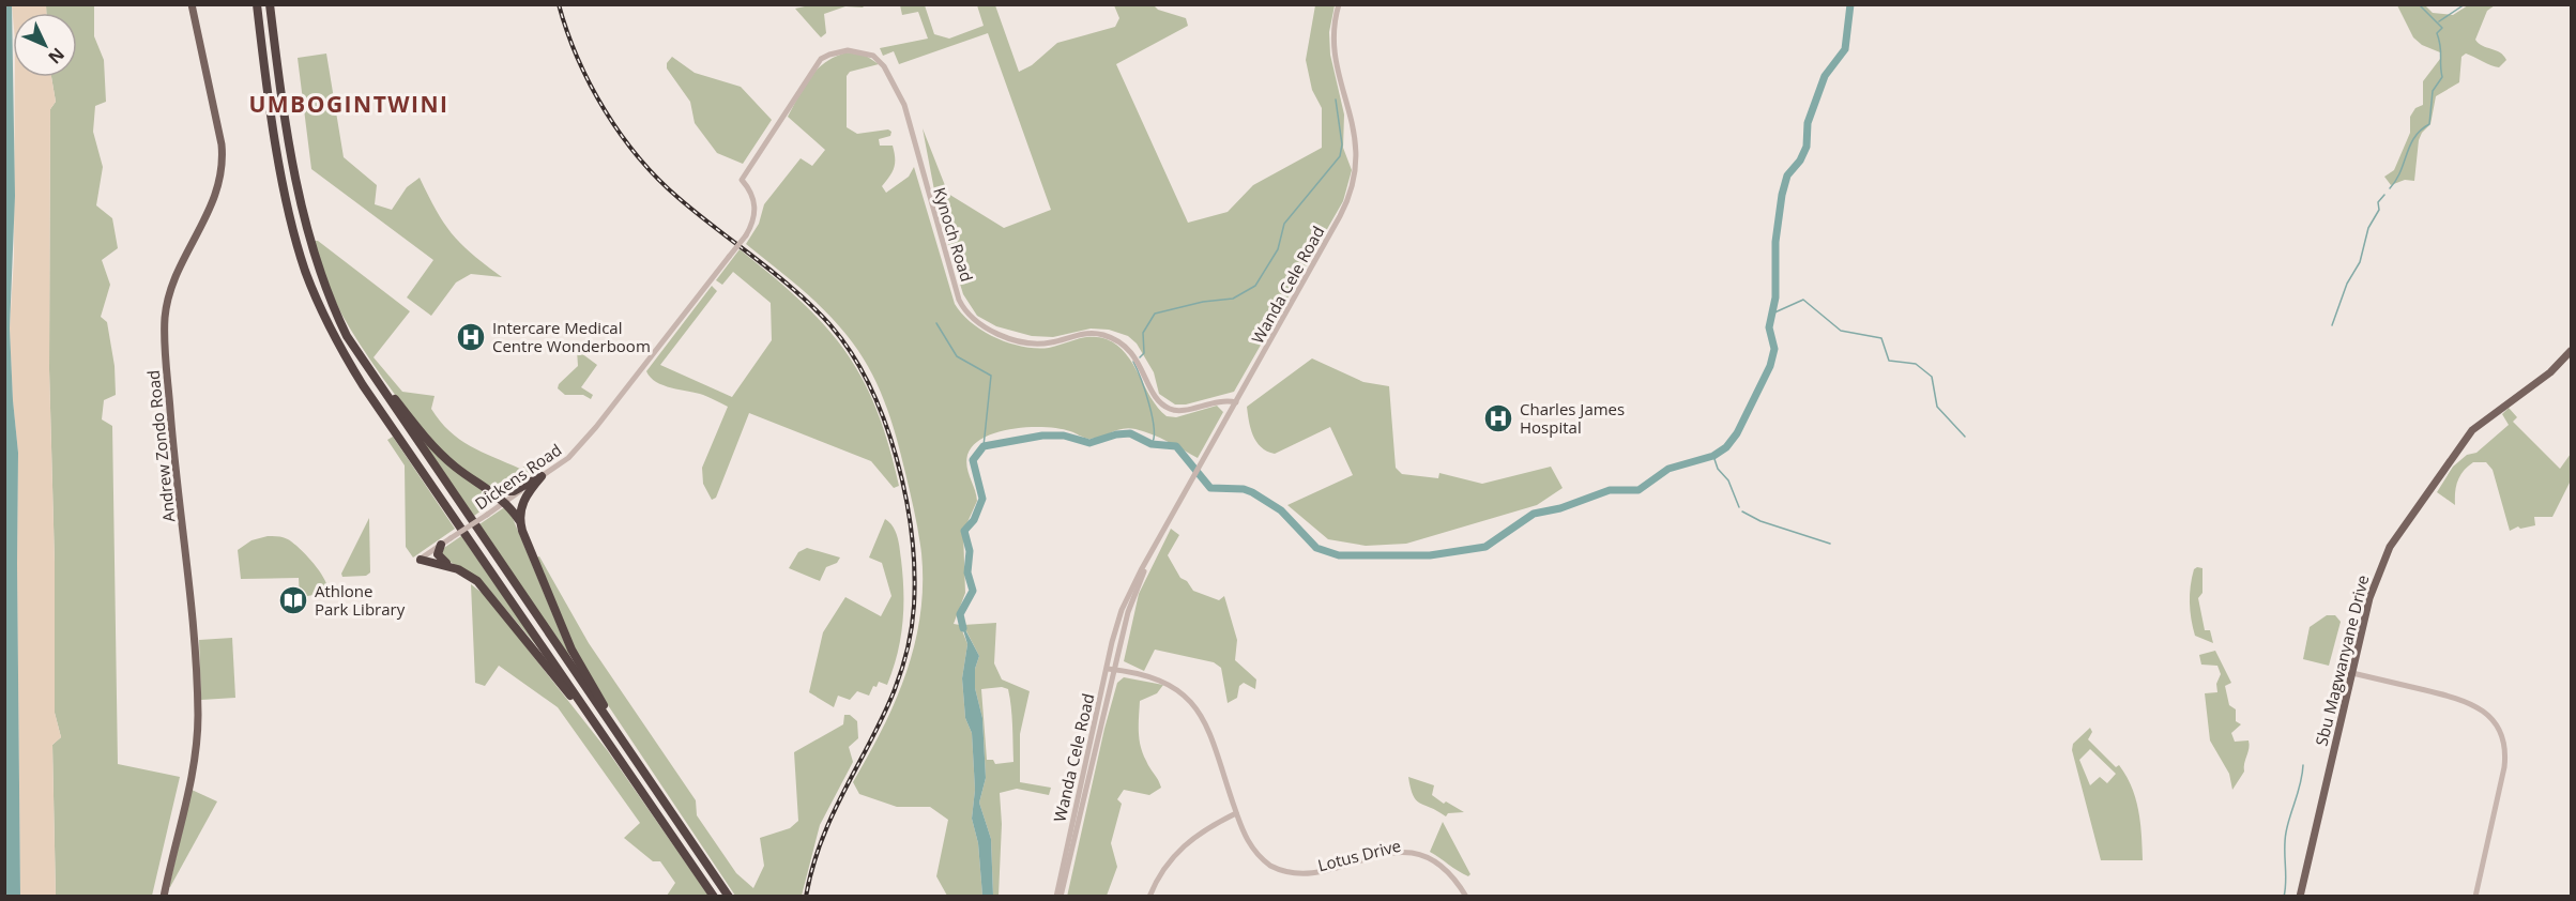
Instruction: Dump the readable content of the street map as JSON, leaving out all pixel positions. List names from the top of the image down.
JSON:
{
  "streets": {
    "main road": ["Andrew Zondo Road", "Sbu Magwanyane Drive"],
    "street": [
      "Kynoch Road",
      "Wanda Cele Road",
      "Dickens Road",
      "Lotus Drive"
    ]
  },
  "crossings": [
    ["Kynoch Road", "Wanda Cele Road"],
    ["Kynoch Road", "Dickens Road"],
    ["Wanda Cele Road", "Lotus Drive"]
  ],
  "districts": ["UMBOGINTWINI"],
  "places": {
    "hospital": ["Intercare Medical Centre Wonderboom", "Charles James Hospital"],
    "library": ["Athlone Park Library"]
  },
  "north": "bottom right"
}
